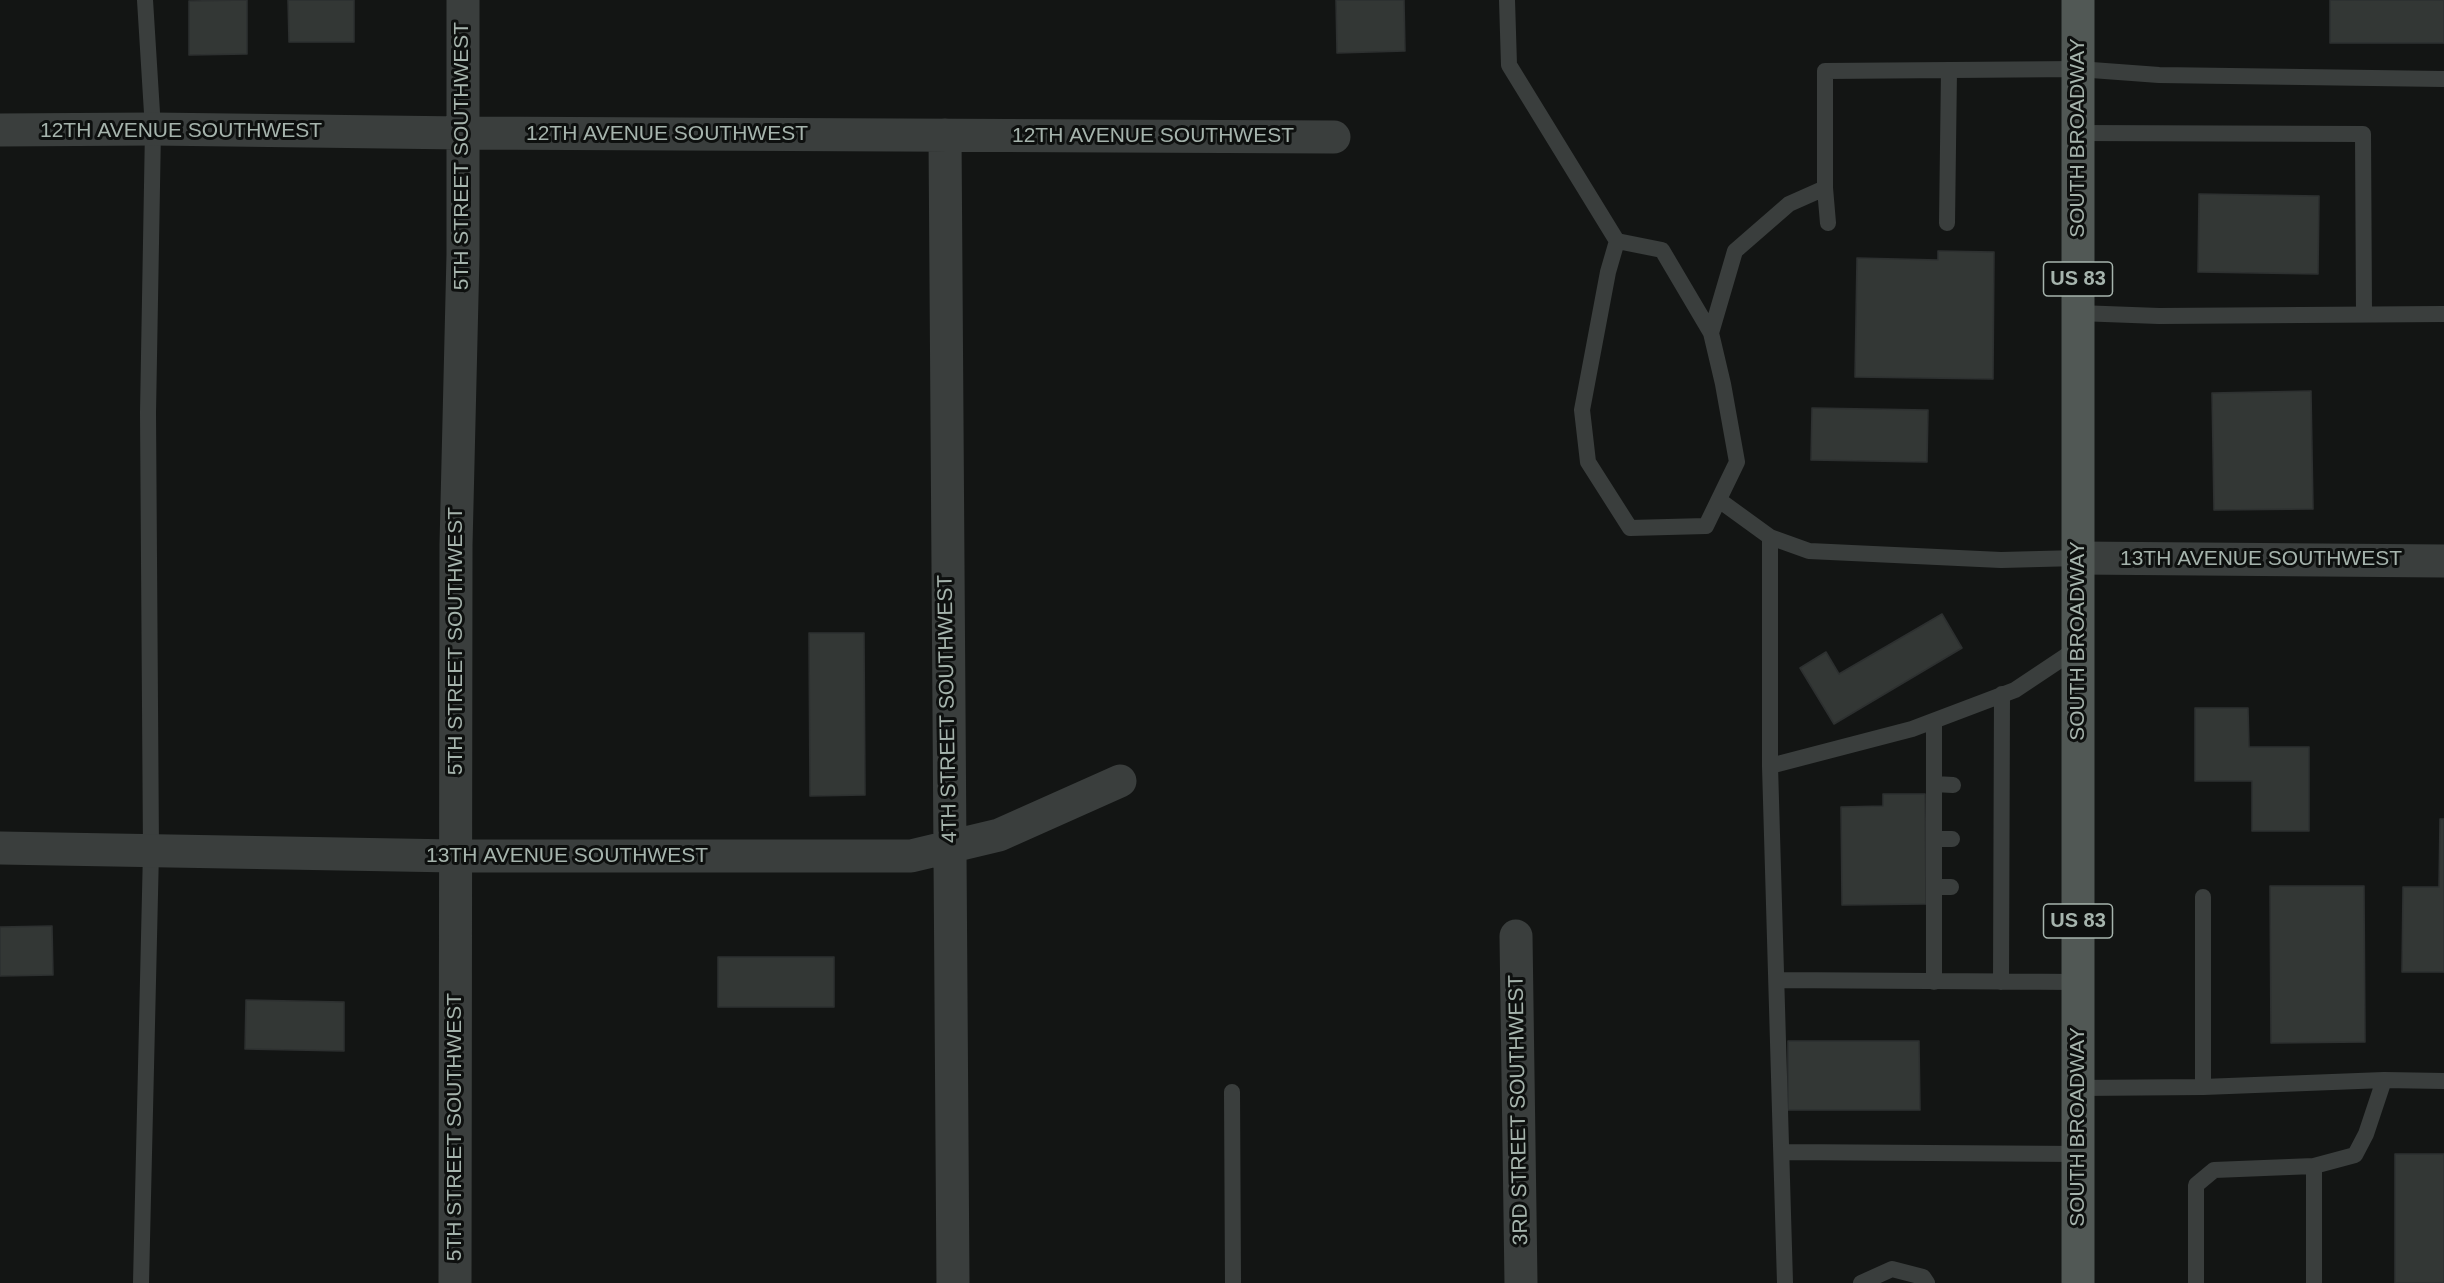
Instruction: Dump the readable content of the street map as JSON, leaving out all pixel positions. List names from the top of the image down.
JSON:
{
  "streets": {
    "main road": ["SOUTH BROADWAY", "US 83"],
    "street": [
      "12TH AVENUE SOUTHWEST",
      "5TH STREET SOUTHWEST",
      "13TH AVENUE SOUTHWEST",
      "4TH STREET SOUTHWEST",
      "3RD STREET SOUTHWEST"
    ]
  },
  "crossings": [
    ["12TH AVENUE SOUTHWEST", "5TH STREET SOUTHWEST"],
    ["12TH AVENUE SOUTHWEST", "4TH STREET SOUTHWEST"],
    ["SOUTH BROADWAY", "13TH AVENUE SOUTHWEST"],
    ["5TH STREET SOUTHWEST", "13TH AVENUE SOUTHWEST"],
    ["13TH AVENUE SOUTHWEST", "4TH STREET SOUTHWEST"]
  ]
}
